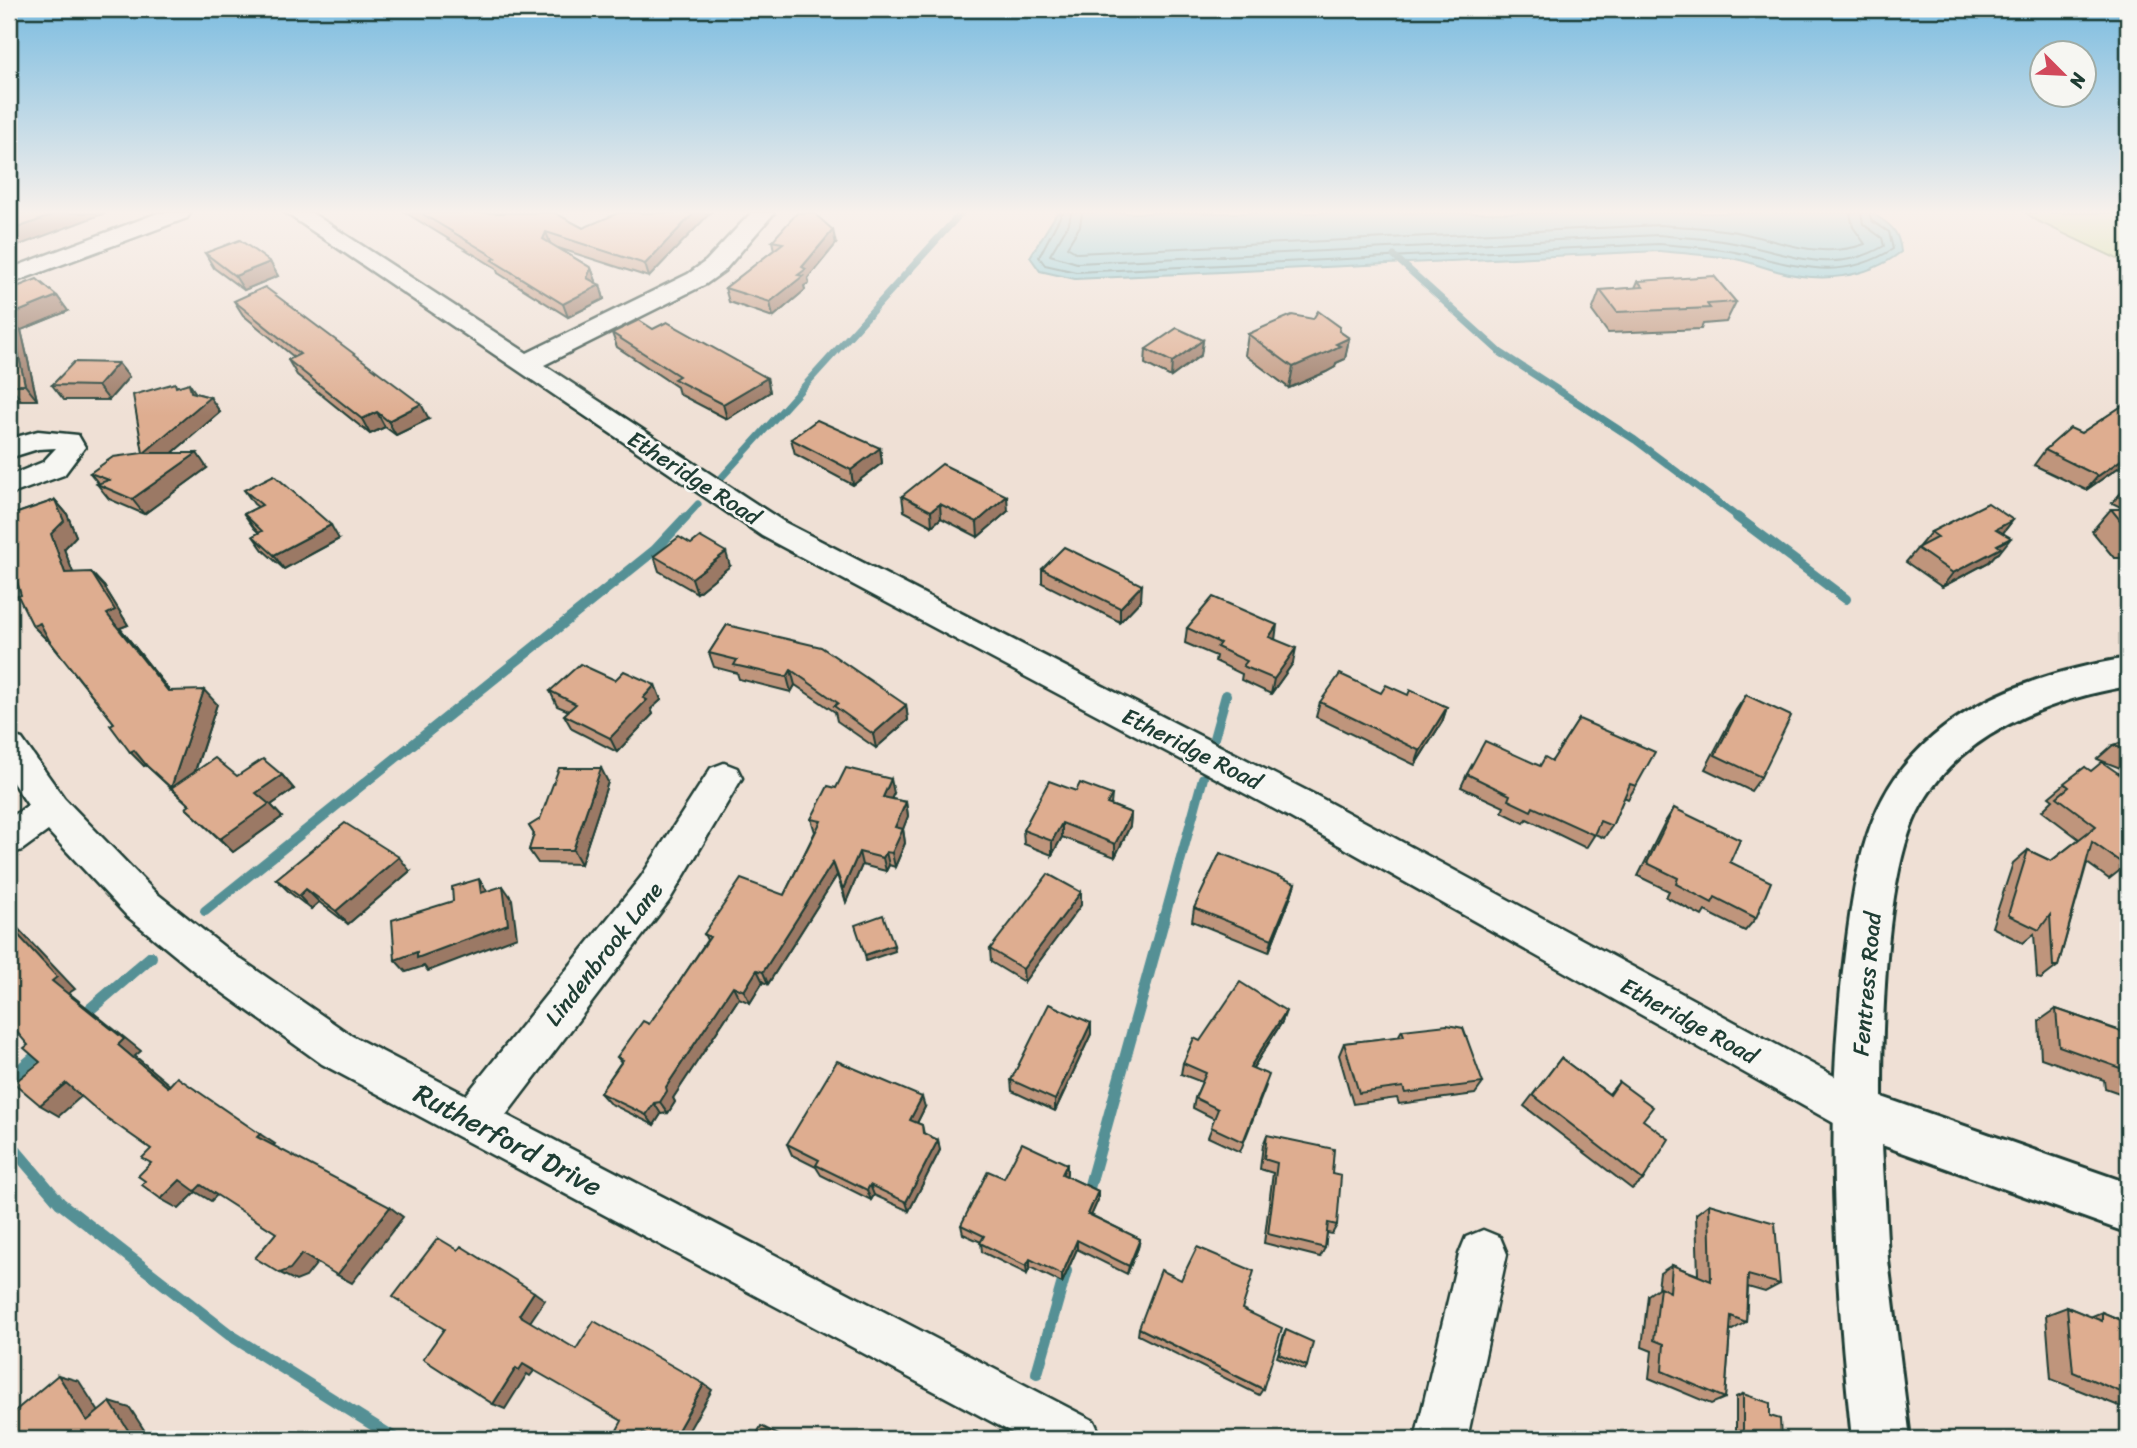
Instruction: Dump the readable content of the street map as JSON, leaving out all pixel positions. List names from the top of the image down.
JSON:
{
  "streets": {
    "street": [
      "Etheridge Road",
      "Lindenbrook Lane",
      "Fentress Road",
      "Rutherford Drive"
    ]
  },
  "crossings": [
    ["Etheridge Road", "Fentress Road"],
    ["Lindenbrook Lane", "Rutherford Drive"]
  ],
  "north": "bottom right"
}
